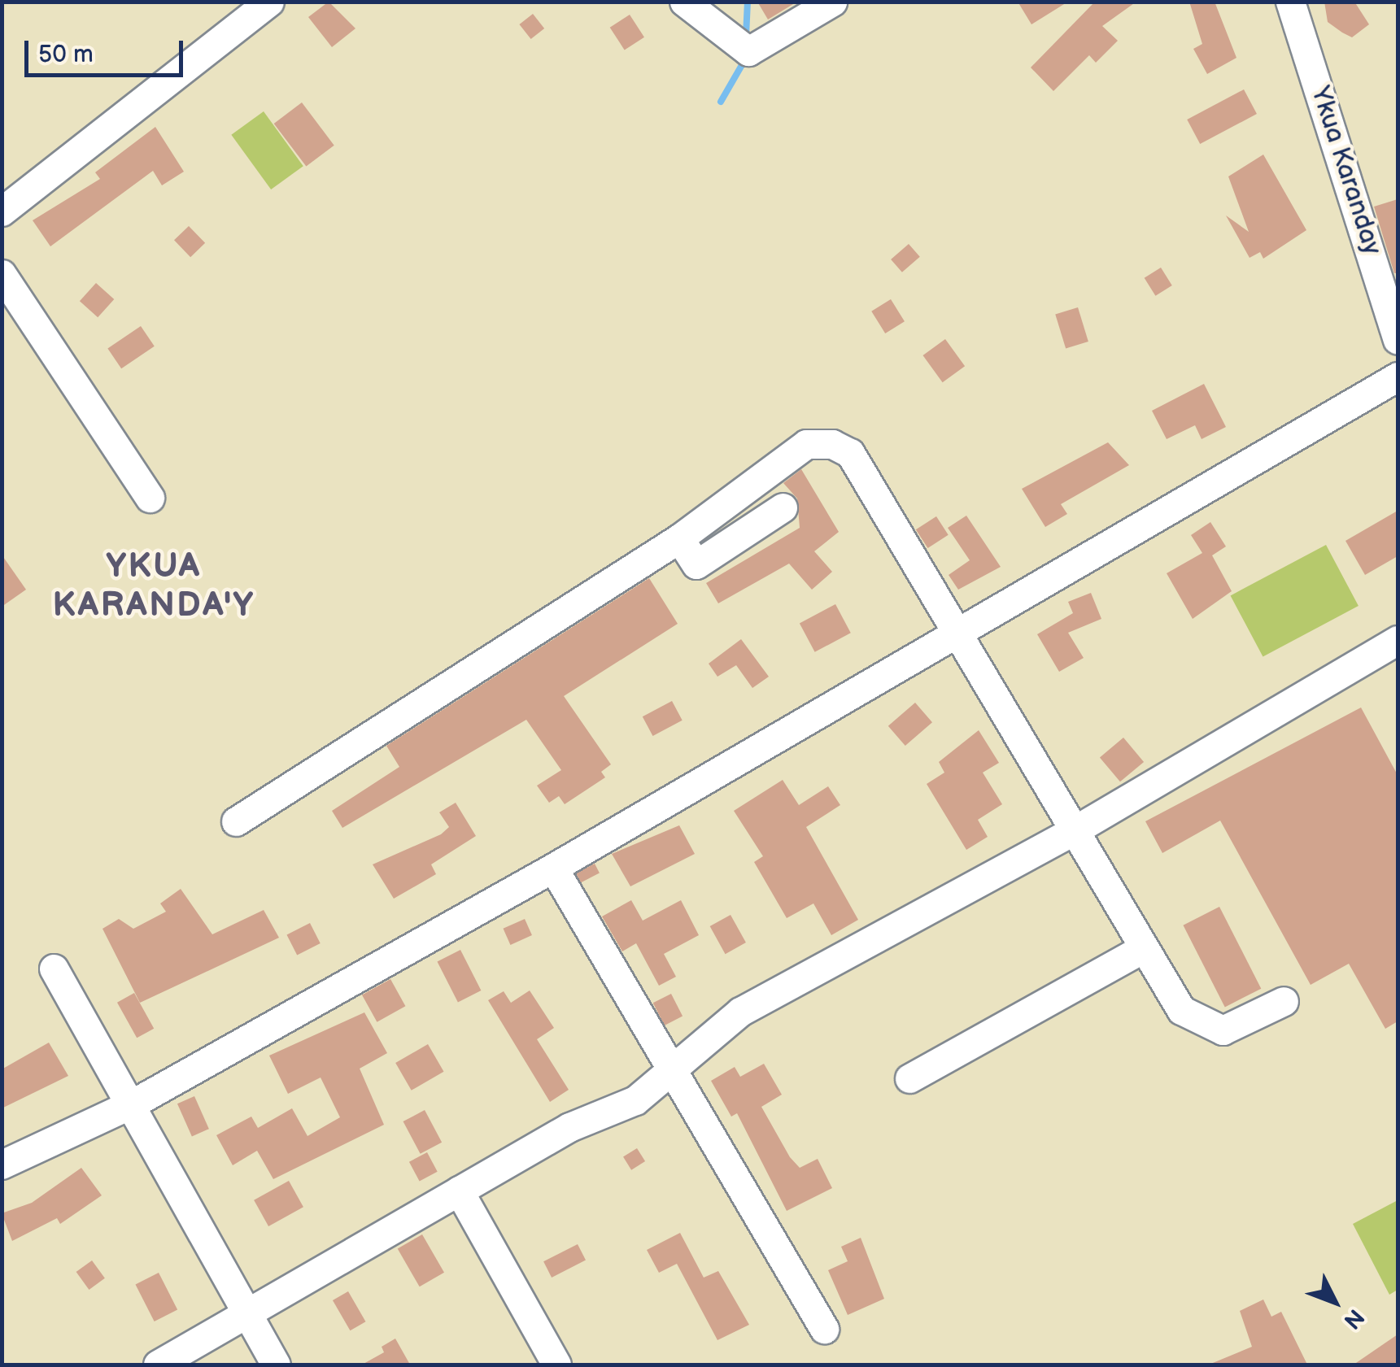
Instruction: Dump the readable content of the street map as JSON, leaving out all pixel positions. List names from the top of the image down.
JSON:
{
  "streets": {
    "street": ["Ykua Karanday"]
  },
  "districts": ["YKUA KARANDA'Y"],
  "scale_bar": "50 m",
  "north": "bottom right"
}
